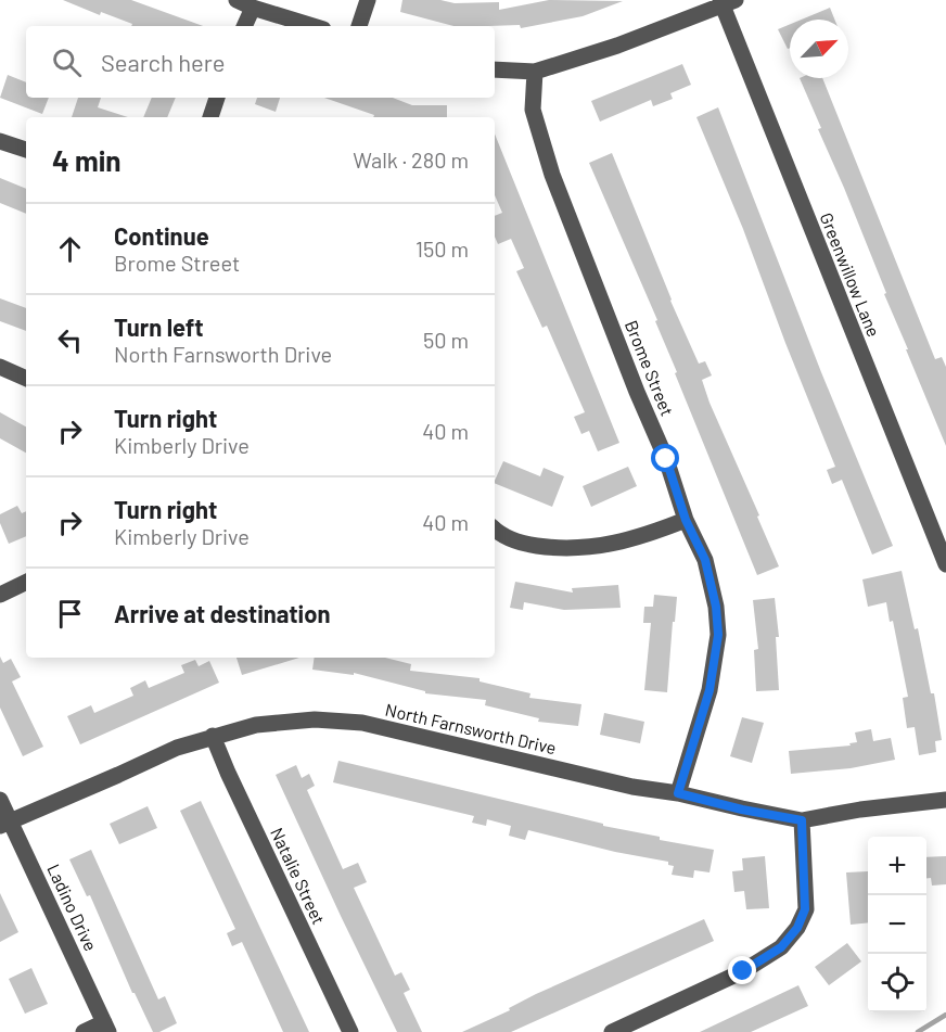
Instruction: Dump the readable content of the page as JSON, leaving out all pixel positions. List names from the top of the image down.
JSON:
{
  "streets": {
    "street": [
      "Greenwillow Lane",
      "Brome Street",
      "North Farnsworth Drive",
      "Natalie Street",
      "Ladino Drive"
    ]
  },
  "crossings": [
    ["Brome Street", "North Farnsworth Drive"],
    ["North Farnsworth Drive", "Natalie Street"],
    ["North Farnsworth Drive", "Ladino Drive"]
  ],
  "north": "top right",
  "page": {
    "search": "Search here",
    "heading": ["4 min", "Walk · 280 m"],
    "list": [
      ["Continue", "Brome Street", "150 m"],
      ["Turn left", "North Farnsworth Drive", "50 m"],
      ["Turn right", "Kimberly Drive", "40 m"],
      ["Turn right", "Kimberly Drive", "40 m"],
      "Arrive at destination"
    ],
    "map_buttons": ["+", "−"]
  }
}
